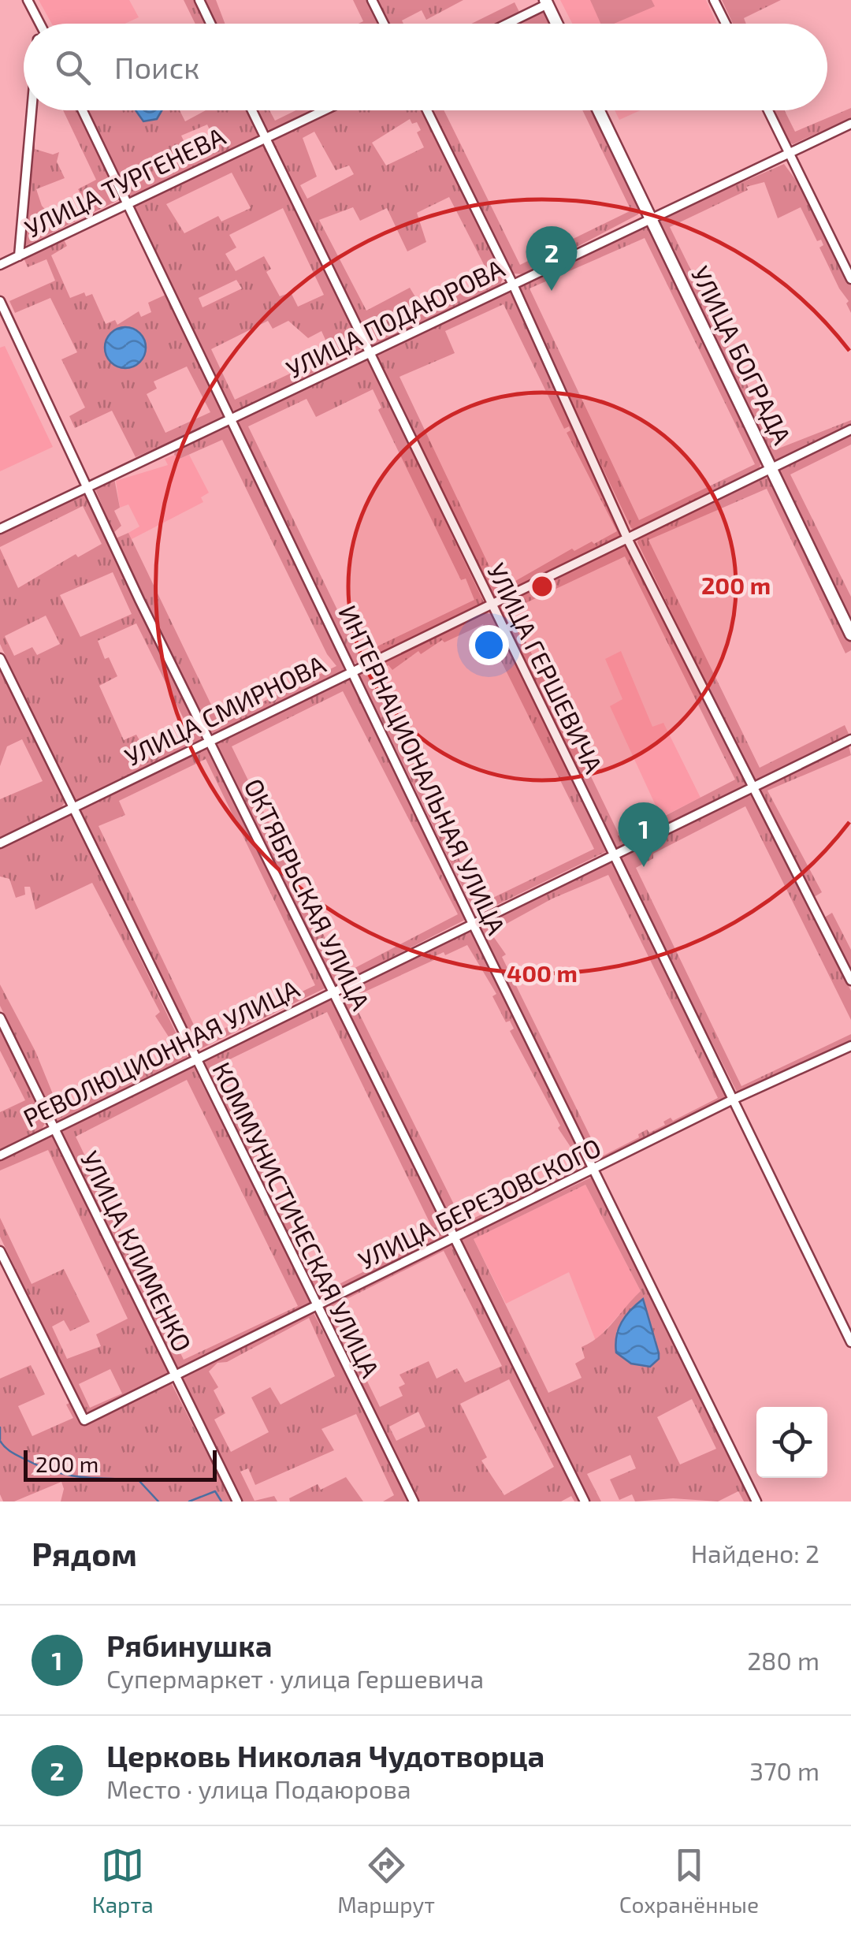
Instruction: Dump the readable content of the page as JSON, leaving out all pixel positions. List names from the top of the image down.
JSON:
{
  "streets": {
    "street": [
      "УЛИЦА ТУРГЕНЕВА",
      "УЛИЦА ПОДАЮРОВА",
      "УЛИЦА БОГРАДА",
      "УЛИЦА ГЕРШЕВИЧА",
      "УЛИЦА СМИРНОВА",
      "ИНТЕРНАЦИОНАЛЬНАЯ УЛИЦА",
      "ОКТЯБРЬСКАЯ УЛИЦА",
      "РЕВОЛЮЦИОННАЯ УЛИЦА",
      "УЛИЦА БЕРЕЗОВСКОГО",
      "КОММУНИСТИЧЕСКАЯ УЛИЦА",
      "УЛИЦА КЛИМЕНКО"
    ]
  },
  "crossings": [
    ["УЛИЦА ТУРГЕНЕВА", "УЛИЦА ГЕРШЕВИЧА"],
    ["УЛИЦА ТУРГЕНЕВА", "ИНТЕРНАЦИОНАЛЬНАЯ УЛИЦА"],
    ["УЛИЦА ПОДАЮРОВА", "УЛИЦА БОГРАДА"],
    ["УЛИЦА ПОДАЮРОВА", "УЛИЦА ГЕРШЕВИЧА"],
    ["УЛИЦА ПОДАЮРОВА", "ИНТЕРНАЦИОНАЛЬНАЯ УЛИЦА"],
    ["УЛИЦА ПОДАЮРОВА", "ОКТЯБРЬСКАЯ УЛИЦА"],
    ["УЛИЦА БОГРАДА", "УЛИЦА СМИРНОВА"],
    ["УЛИЦА ГЕРШЕВИЧА", "УЛИЦА СМИРНОВА"],
    ["УЛИЦА ГЕРШЕВИЧА", "РЕВОЛЮЦИОННАЯ УЛИЦА"],
    ["УЛИЦА ГЕРШЕВИЧА", "УЛИЦА БЕРЕЗОВСКОГО"],
    ["УЛИЦА СМИРНОВА", "ИНТЕРНАЦИОНАЛЬНАЯ УЛИЦА"],
    ["УЛИЦА СМИРНОВА", "ОКТЯБРЬСКАЯ УЛИЦА"],
    ["УЛИЦА СМИРНОВА", "КОММУНИСТИЧЕСКАЯ УЛИЦА"],
    ["ИНТЕРНАЦИОНАЛЬНАЯ УЛИЦА", "РЕВОЛЮЦИОННАЯ УЛИЦА"],
    ["ИНТЕРНАЦИОНАЛЬНАЯ УЛИЦА", "УЛИЦА БЕРЕЗОВСКОГО"],
    ["ОКТЯБРЬСКАЯ УЛИЦА", "РЕВОЛЮЦИОННАЯ УЛИЦА"],
    ["ОКТЯБРЬСКАЯ УЛИЦА", "УЛИЦА БЕРЕЗОВСКОГО"],
    ["РЕВОЛЮЦИОННАЯ УЛИЦА", "КОММУНИСТИЧЕСКАЯ УЛИЦА"],
    ["РЕВОЛЮЦИОННАЯ УЛИЦА", "УЛИЦА КЛИМЕНКО"],
    ["УЛИЦА БЕРЕЗОВСКОГО", "КОММУНИСТИЧЕСКАЯ УЛИЦА"],
    ["УЛИЦА БЕРЕЗОВСКОГО", "УЛИЦА КЛИМЕНКО"]
  ],
  "scale_bar": "200 m",
  "page": {
    "search": "Поиск",
    "pins": ["2", "1"],
    "scale": "200 m",
    "heading": ["Рядом", "Найдено: 2"],
    "list": [
      {
        "mark": "1",
        "name": "Рябинушка",
        "note": "Супермаркет · улица Гершевича",
        "value": "280 m"
      },
      {
        "mark": "2",
        "name": "Церковь Николая Чудотворца",
        "note": "Место · улица Подаюрова",
        "value": "370 m"
      }
    ],
    "nav": ["Карта", "Маршрут", "Сохранённые"]
  },
  "rings": ["200 m", "400 m"]
}
